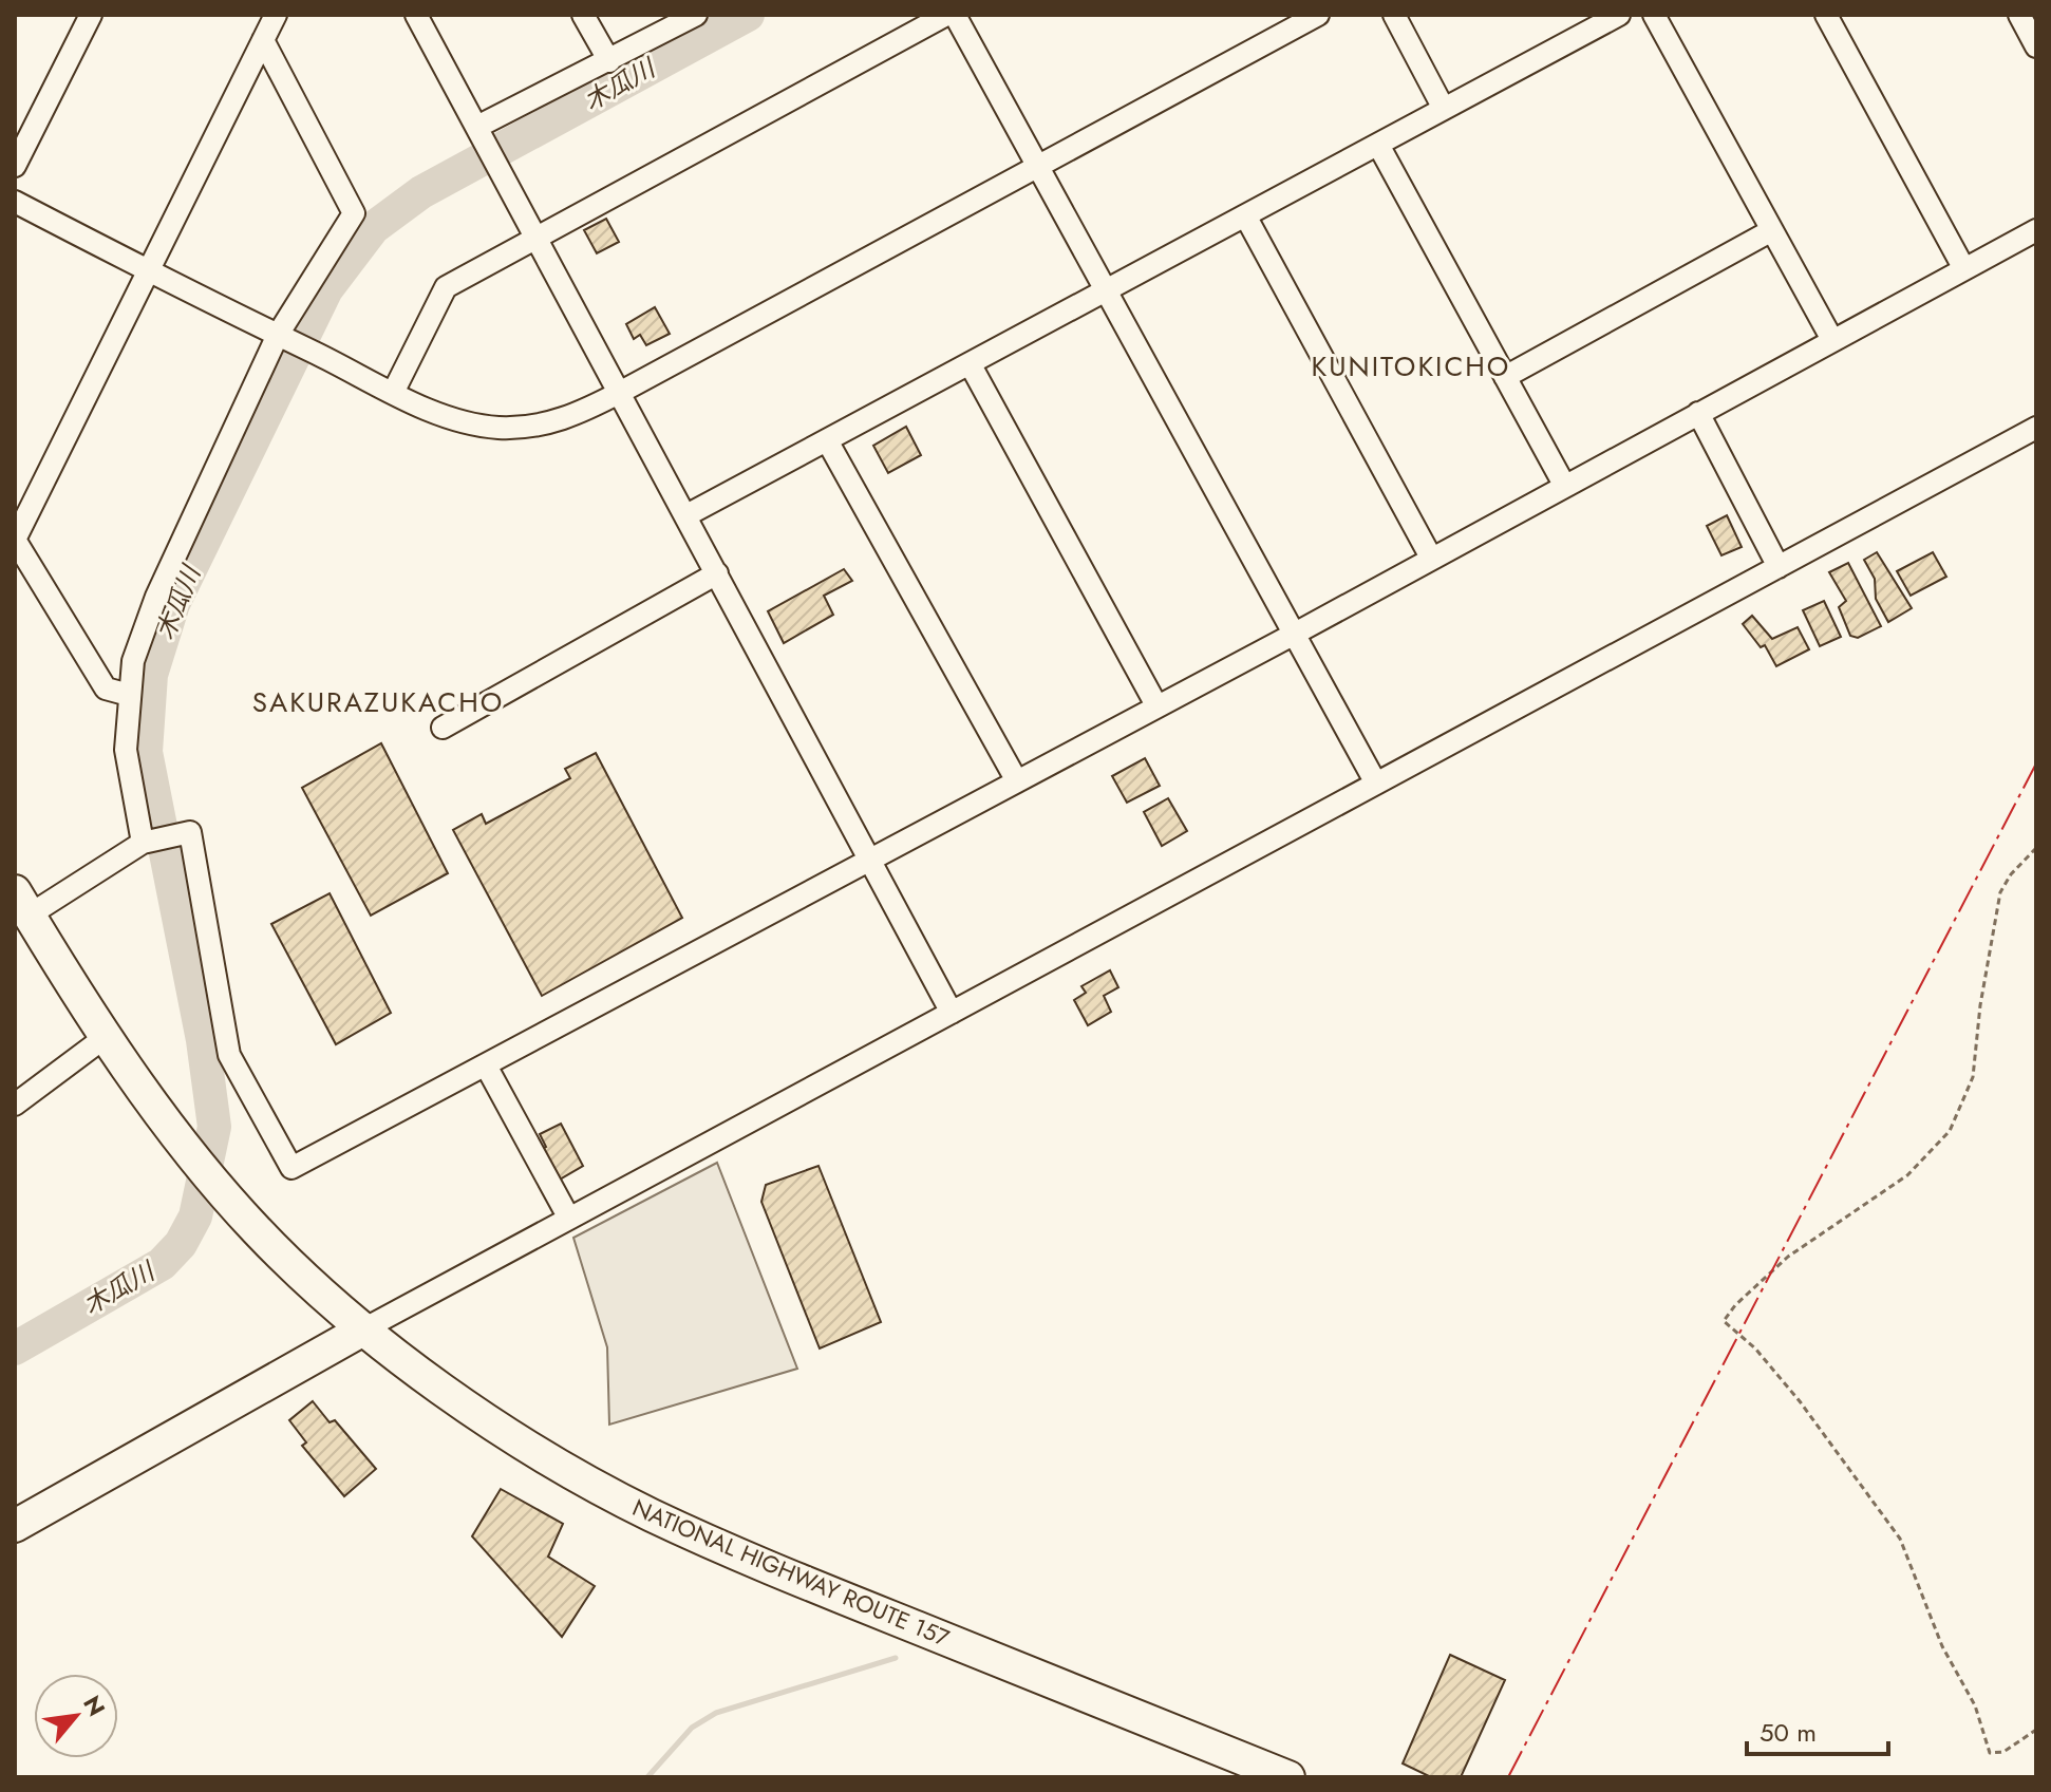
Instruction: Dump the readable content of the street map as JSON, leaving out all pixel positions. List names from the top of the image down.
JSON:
{
  "streets": {
    "highway": ["NATIONAL HIGHWAY ROUTE 157"]
  },
  "districts": ["KUNITOKICHO", "SAKURAZUKACHO"],
  "water": ["木瓜川"],
  "scale_bar": "50 m",
  "north": "top right"
}
